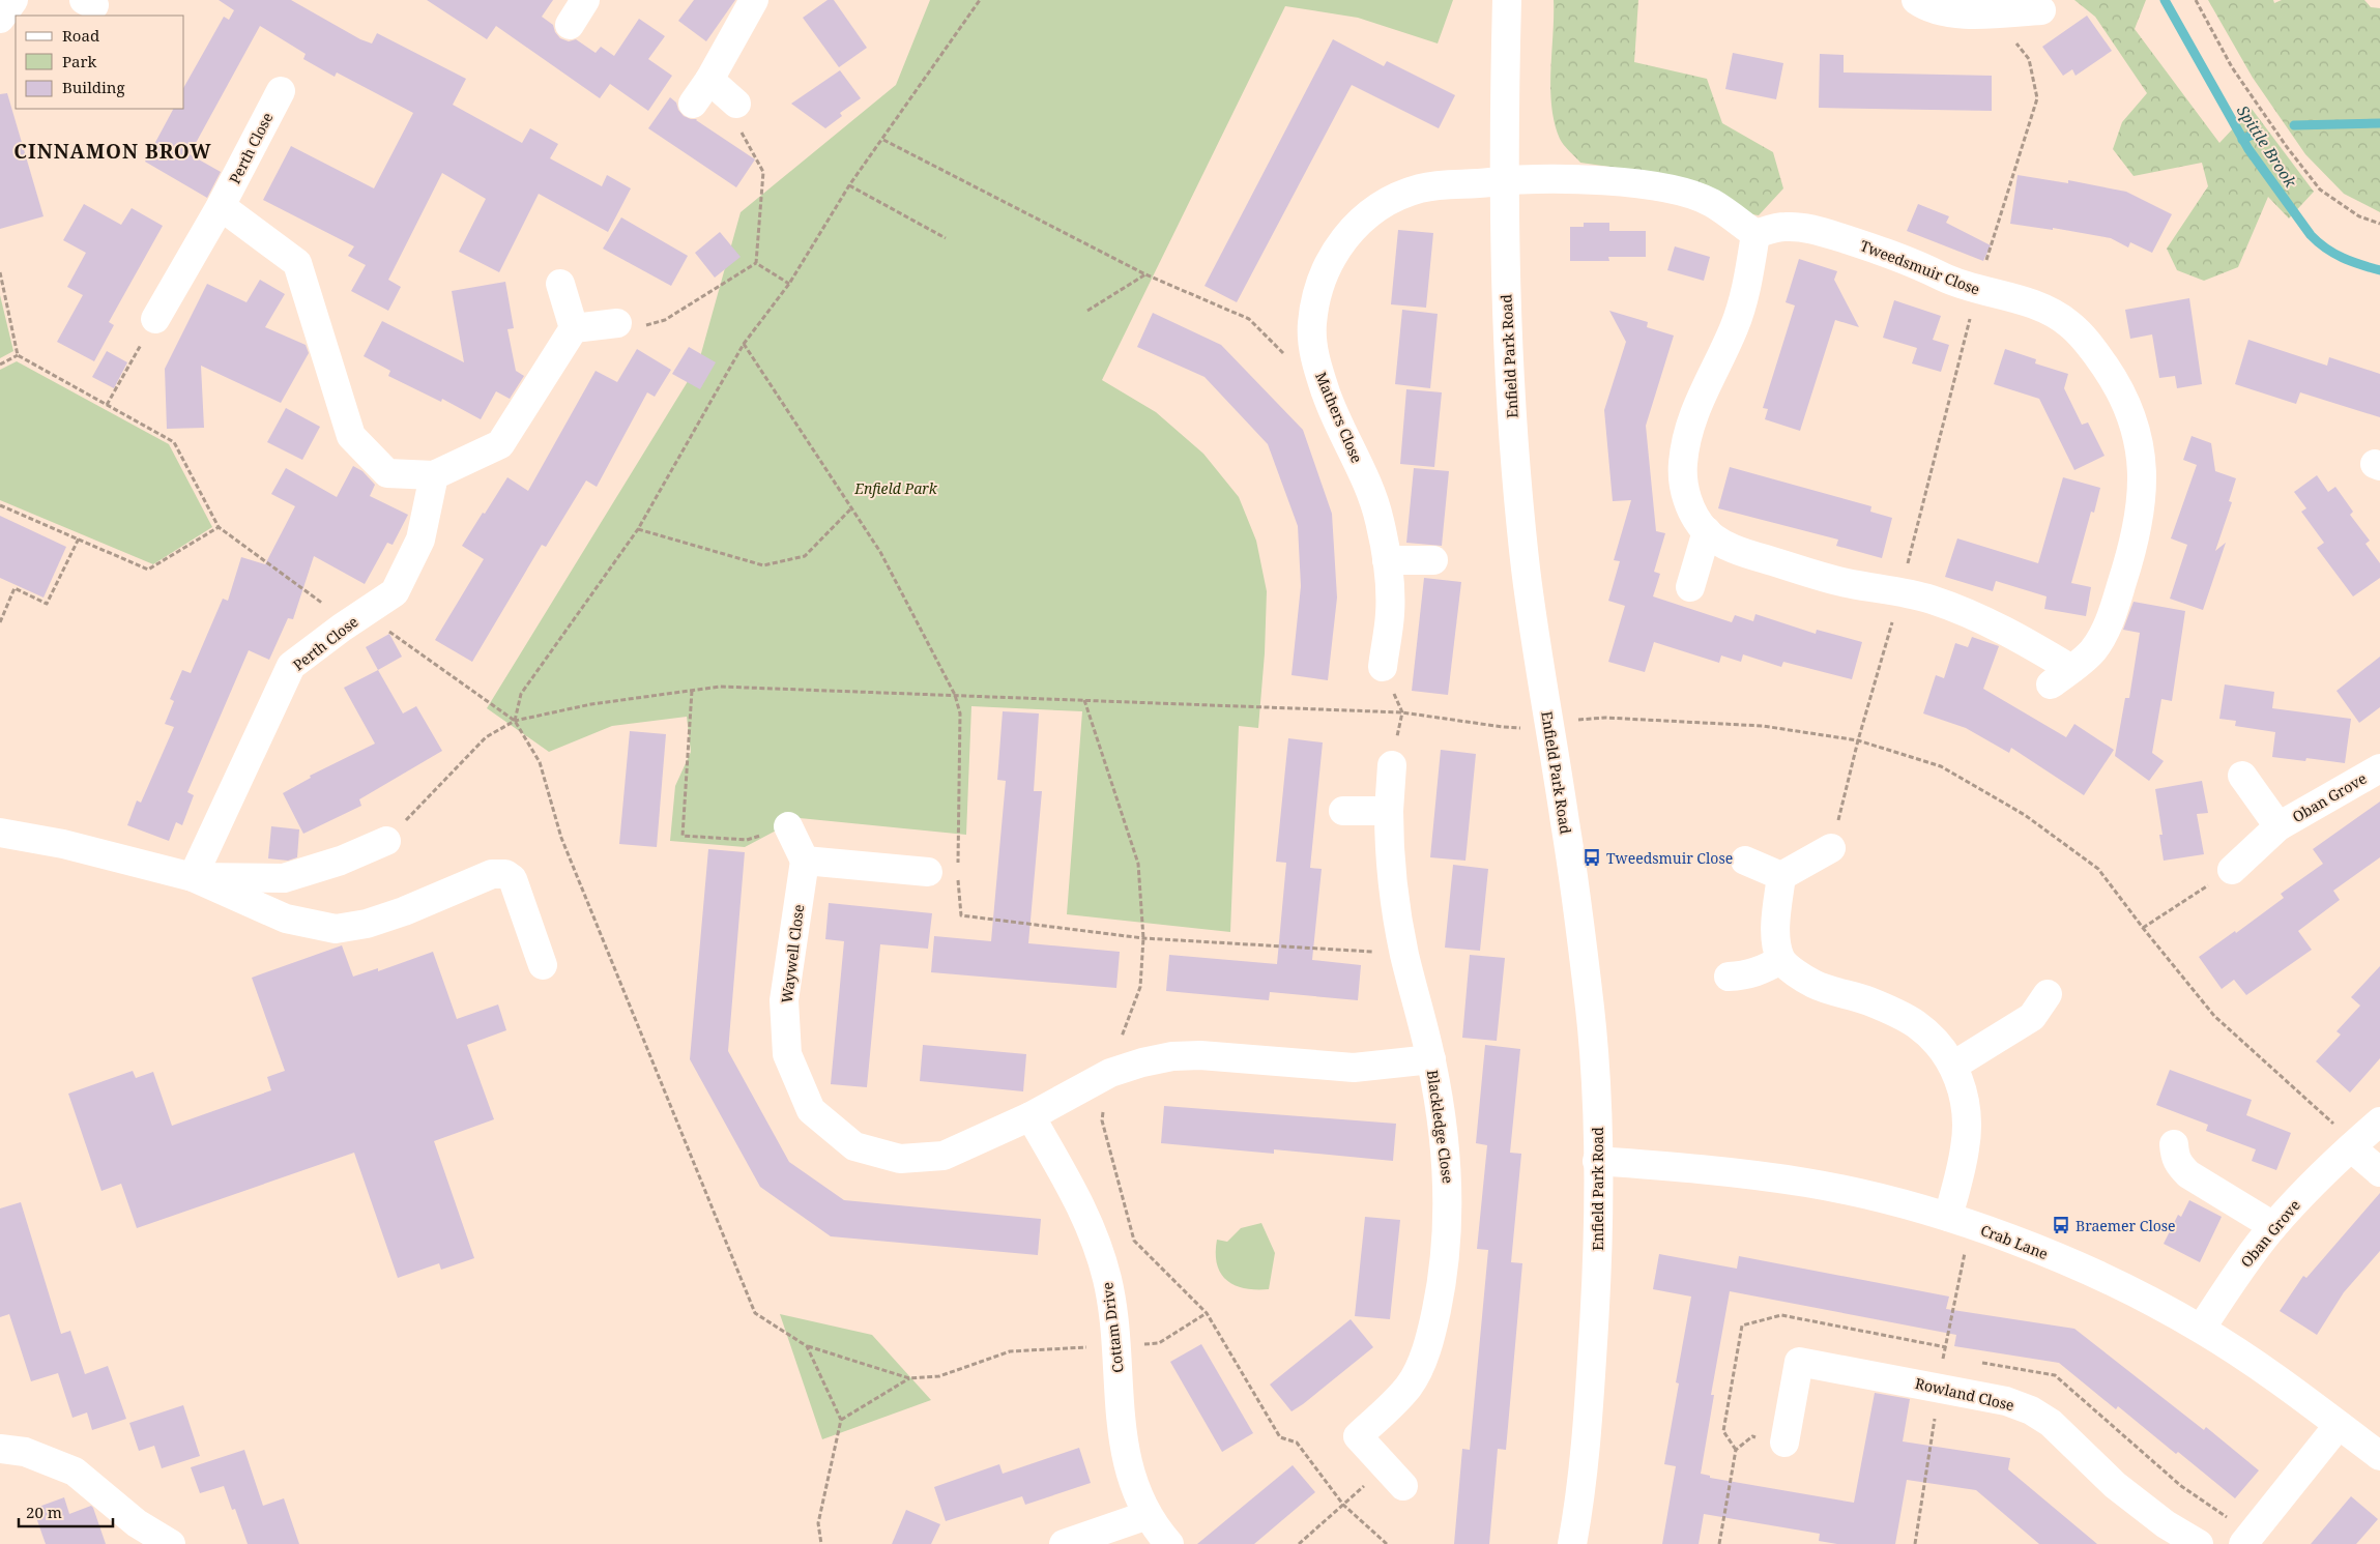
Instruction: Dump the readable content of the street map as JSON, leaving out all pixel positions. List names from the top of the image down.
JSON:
{
  "streets": {
    "street": [
      "Perth Close",
      "Tweedsmuir Close",
      "Enfield Park Road",
      "Mathers Close",
      "Oban Grove",
      "Waywell Close",
      "Blackledge Close",
      "Crab Lane",
      "Cottam Drive",
      "Rowland Close"
    ]
  },
  "crossings": [
    ["Enfield Park Road", "Mathers Close"],
    ["Enfield Park Road", "Crab Lane"],
    ["Oban Grove", "Crab Lane"],
    ["Waywell Close", "Blackledge Close"],
    ["Waywell Close", "Cottam Drive"],
    ["Blackledge Close", "Cottam Drive"]
  ],
  "districts": ["CINNAMON BROW"],
  "water": ["Spittle Brook"],
  "parks": ["Enfield Park"],
  "places": {
    "bus stop": ["Tweedsmuir Close", "Braemer Close"]
  },
  "legend": ["Road", "Park", "Building"],
  "scale_bar": "20 m"
}
